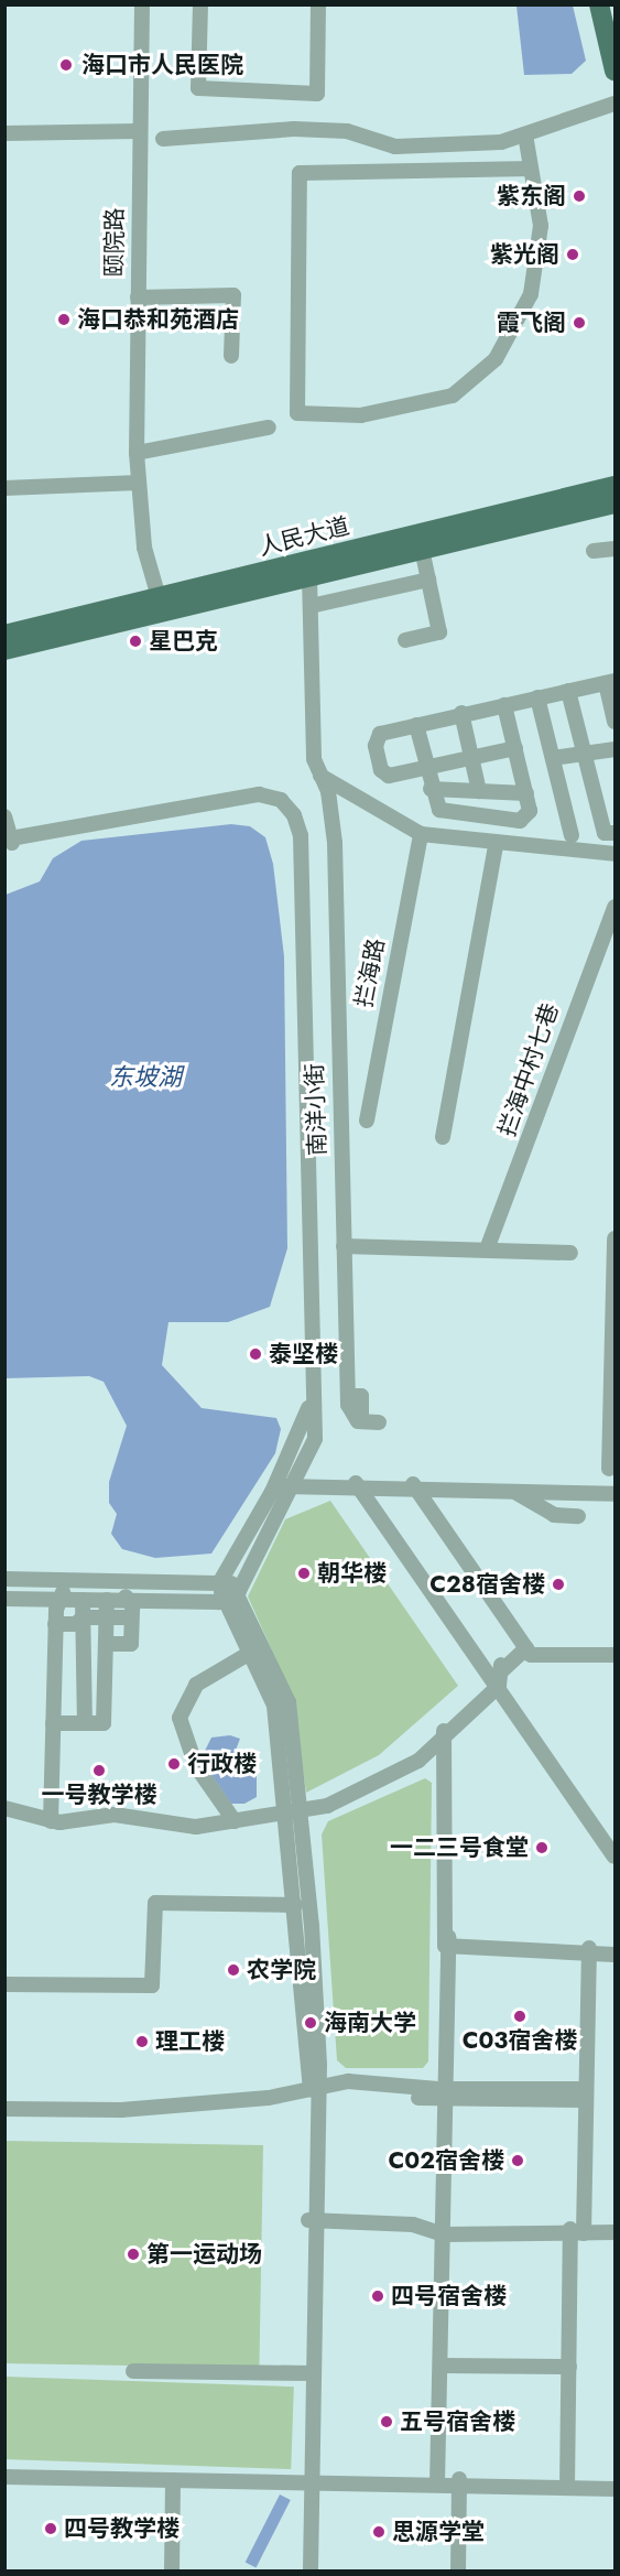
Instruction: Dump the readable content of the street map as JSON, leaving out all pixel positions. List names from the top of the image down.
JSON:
{
  "streets": {
    "main road": ["人民大道"],
    "street": [
      "颐院路",
      "拦海路",
      "拦海中村七巷",
      "南洋小街"
    ]
  },
  "crossings": [
    ["颐院路", "人民大道"],
    ["人民大道", "南洋小街"]
  ],
  "water": ["东坡湖"],
  "places": [
    "海口市人民医院",
    "紫东阁",
    "紫光阁",
    "海口恭和苑酒店",
    "霞飞阁",
    "星巴克",
    "泰坚楼",
    "朝华楼",
    "C28宿舍楼",
    "行政楼",
    "一号教学楼",
    "一二三号食堂",
    "农学院",
    "C03宿舍楼",
    "海南大学",
    "理工楼",
    "C02宿舍楼",
    "第一运动场",
    "四号宿舍楼",
    "五号宿舍楼",
    "四号教学楼",
    "思源学堂"
  ]
}
